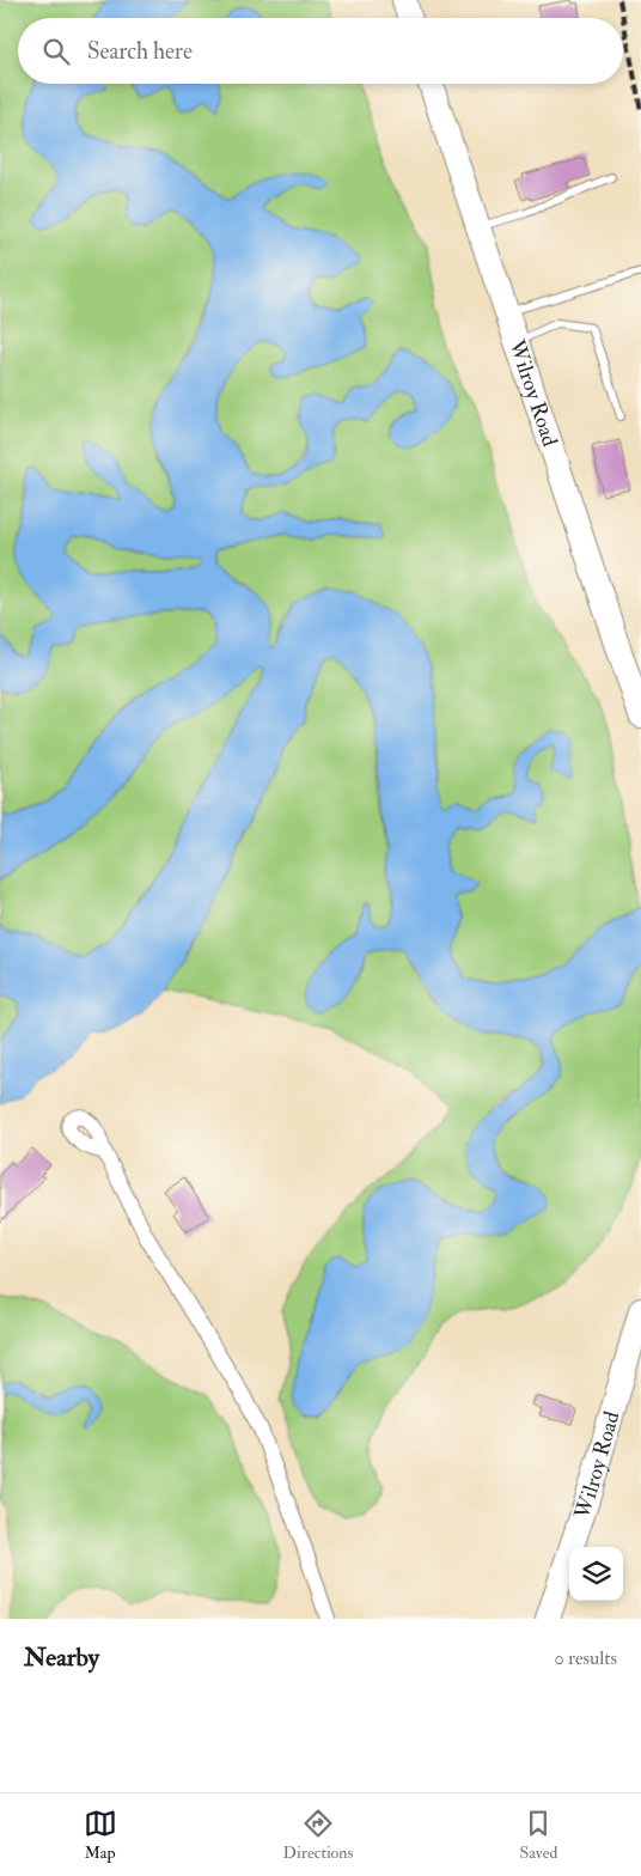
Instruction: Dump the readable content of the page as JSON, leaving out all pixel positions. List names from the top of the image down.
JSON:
{
  "streets": {
    "main road": ["Wilroy Road"]
  },
  "page": {
    "search": "Search here",
    "heading": ["Nearby", "0 results"],
    "nav": ["Map", "Directions", "Saved"]
  }
}
